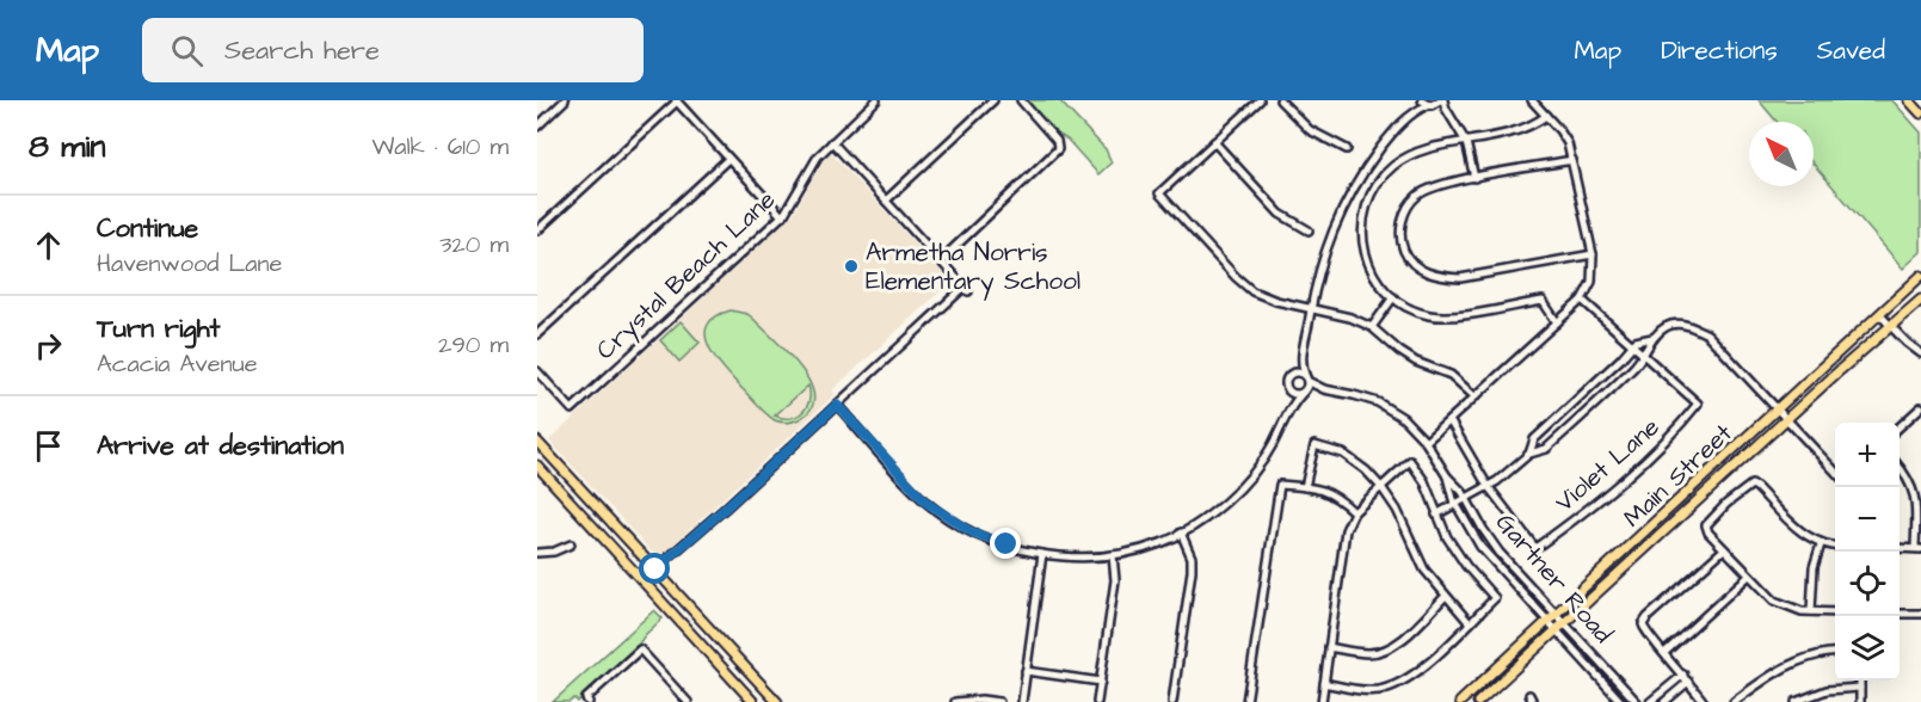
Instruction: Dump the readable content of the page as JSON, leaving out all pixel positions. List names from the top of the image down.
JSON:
{
  "streets": {
    "main road": ["Main Street"],
    "street": ["Crystal Beach Lane", "Violet Lane", "Gartner Road"]
  },
  "crossings": [
    ["Main Street", "Gartner Road"]
  ],
  "places": ["Armetha Norris Elementary School"],
  "north": "top left",
  "page": {
    "header": "Map",
    "search": "Search here",
    "nav": ["Map", "Directions", "Saved"],
    "heading": ["8 min", "Walk · 610 m"],
    "list": [
      ["Continue", "Havenwood Lane", "320 m"],
      ["Turn right", "Acacia Avenue", "290 m"],
      "Arrive at destination"
    ],
    "map_buttons": ["+", "−"]
  }
}
